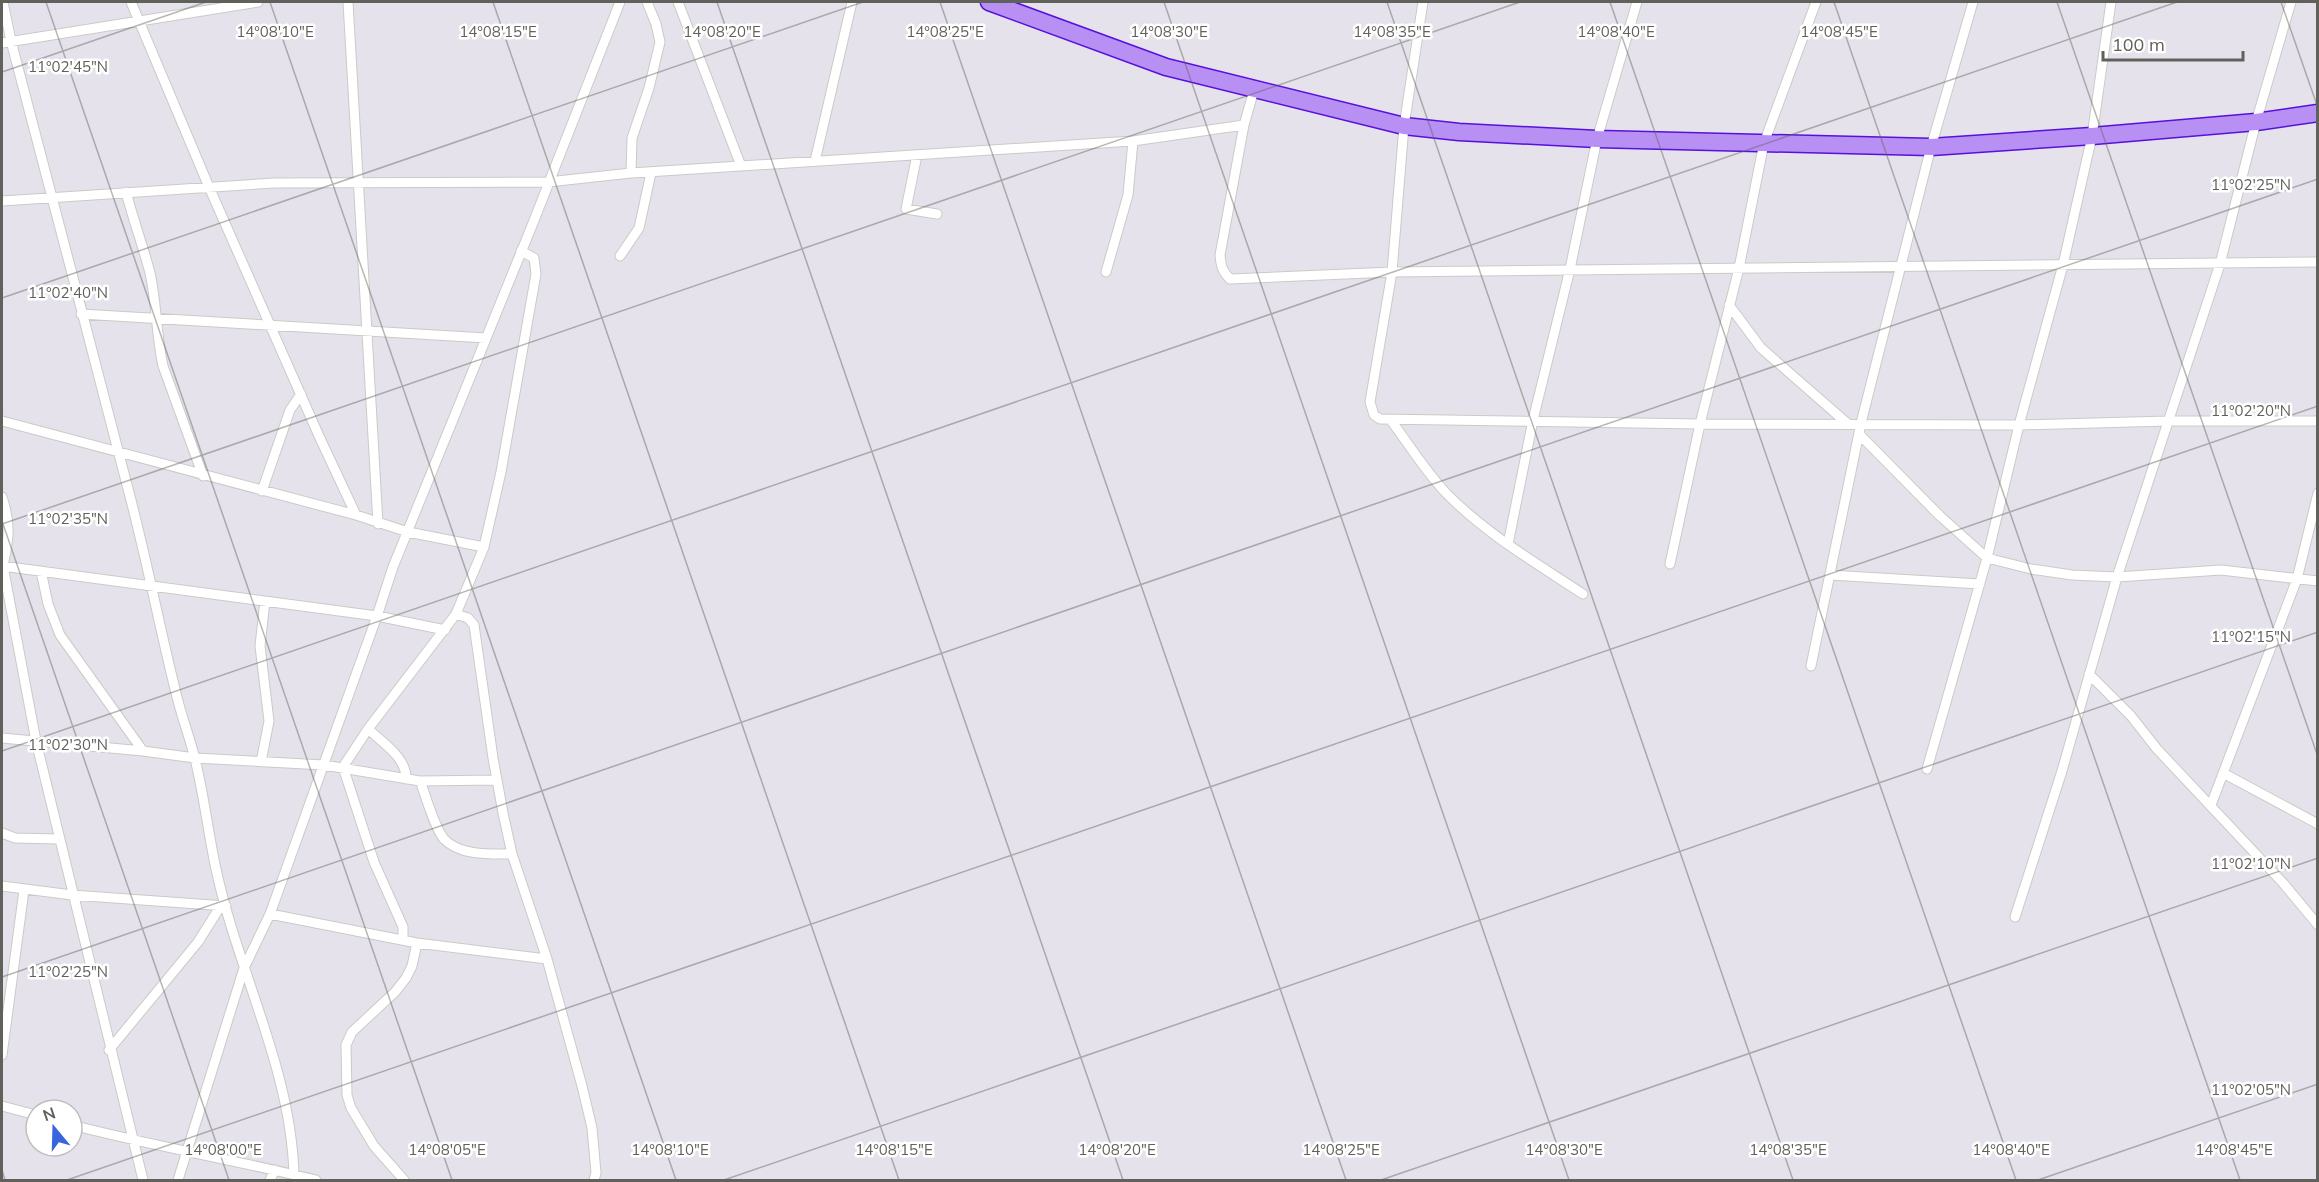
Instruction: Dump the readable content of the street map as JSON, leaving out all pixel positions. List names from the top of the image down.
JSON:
{
  "scale_bar": "100 m",
  "north": "top",
  "coordinates": [
    "14°08'30\"E",
    "14°08'35\"E",
    "14°08'40\"E",
    "14°08'45\"E",
    "14°08'10\"E",
    "14°08'15\"E",
    "14°08'20\"E",
    "14°08'25\"E",
    "11°02'45\"N",
    "11°02'25\"N",
    "11°02'40\"N",
    "11°02'20\"N",
    "11°02'35\"N",
    "11°02'15\"N",
    "11°02'30\"N",
    "11°02'10\"N",
    "11°02'05\"N",
    "14°08'00\"E",
    "14°08'05\"E"
  ]
}
